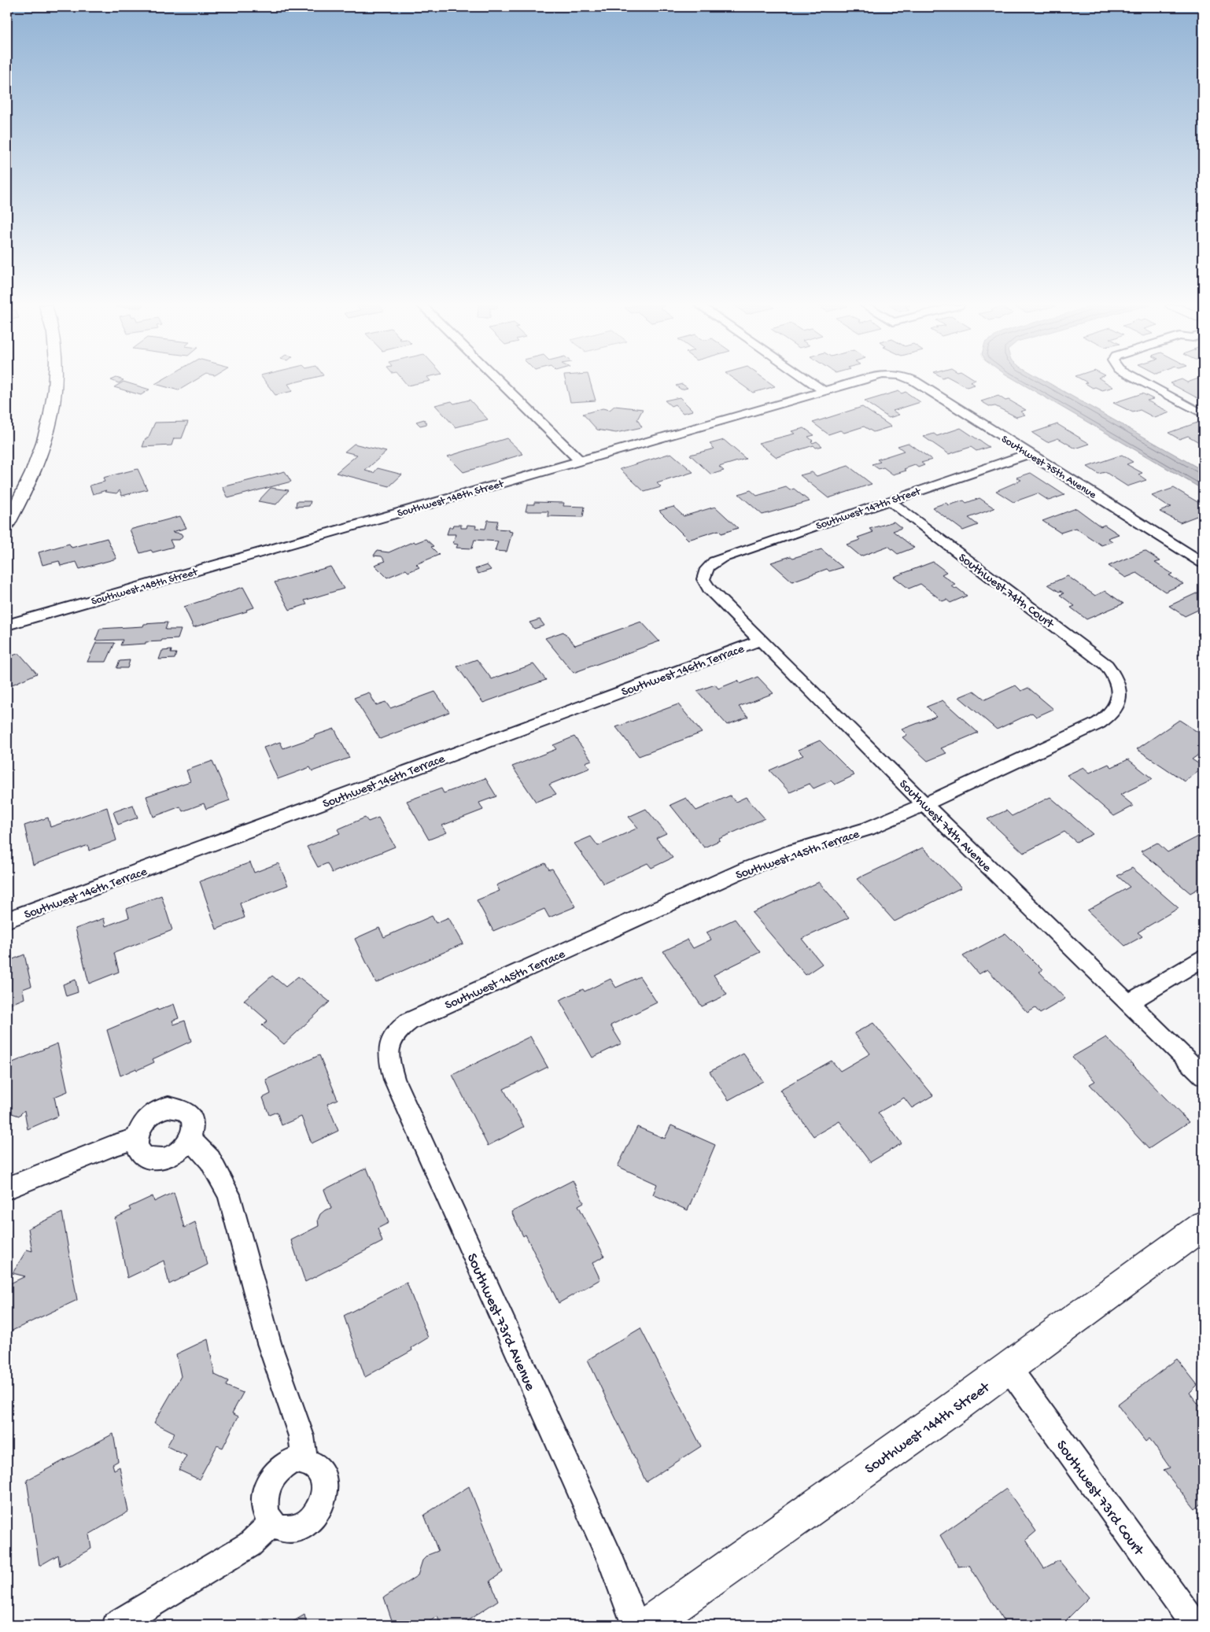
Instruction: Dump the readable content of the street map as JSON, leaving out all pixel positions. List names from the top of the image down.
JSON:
{
  "streets": {
    "main road": ["Southwest 144th Street"],
    "street": [
      "Southwest 75th Avenue",
      "Southwest 148th Street",
      "Southwest 147th Street",
      "Southwest 74th Court",
      "Southwest 146th Terrace",
      "Southwest 74th Avenue",
      "Southwest 145th Terrace",
      "Southwest 73rd Avenue",
      "Southwest 73rd Court"
    ]
  },
  "crossings": [
    ["Southwest 75th Avenue", "Southwest 147th Street"],
    ["Southwest 147th Street", "Southwest 74th Court"],
    ["Southwest 147th Street", "Southwest 74th Avenue"],
    ["Southwest 74th Court", "Southwest 145th Terrace"],
    ["Southwest 146th Terrace", "Southwest 74th Avenue"],
    ["Southwest 74th Avenue", "Southwest 145th Terrace"],
    ["Southwest 145th Terrace", "Southwest 73rd Avenue"],
    ["Southwest 144th Street", "Southwest 73rd Court"]
  ]
}
